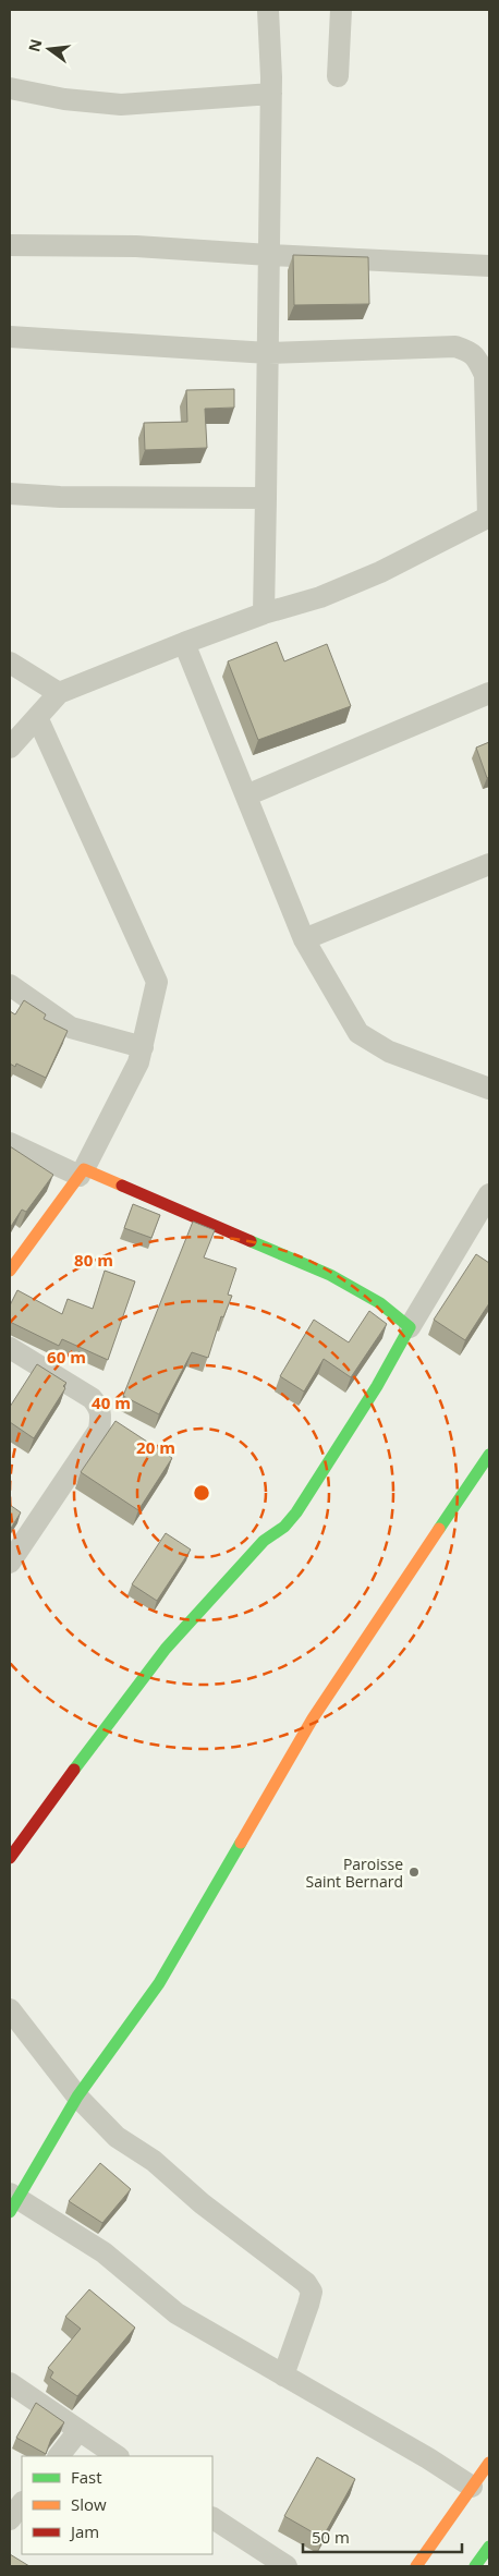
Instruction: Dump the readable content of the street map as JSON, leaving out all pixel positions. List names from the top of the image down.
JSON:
{
  "places": ["Paroisse Saint Bernard"],
  "legend": ["Fast", "Slow", "Jam"],
  "scale_bar": "50 m",
  "north": "left",
  "rings": [
    "80 m",
    "60 m",
    "40 m",
    "20 m"
  ]
}
